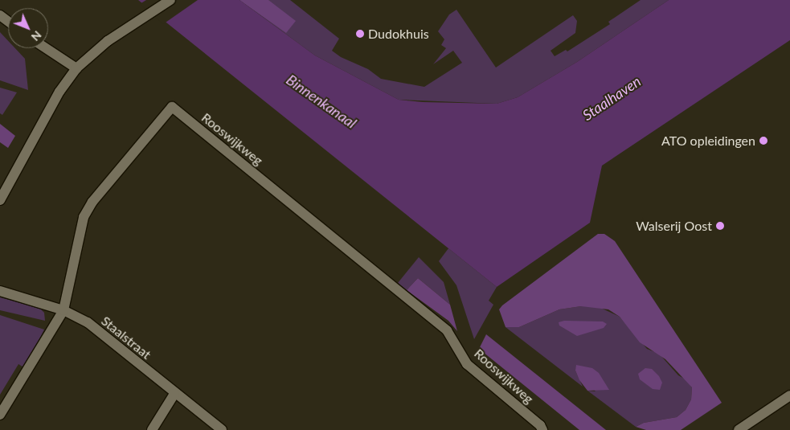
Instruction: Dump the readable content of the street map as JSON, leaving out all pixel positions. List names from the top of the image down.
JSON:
{
  "streets": {
    "street": ["Rooswijkweg", "Staalstraat"]
  },
  "crossings": [
    ["Rooswijkweg", "Staalstraat"]
  ],
  "water": ["Staalhaven", "Binnenkanaal"],
  "places": ["Dudokhuis", "ATO opleidingen", "Walserij Oost"],
  "north": "bottom right"
}
